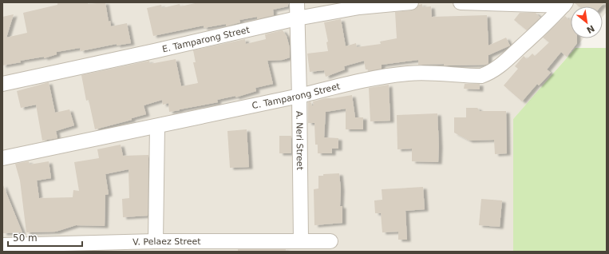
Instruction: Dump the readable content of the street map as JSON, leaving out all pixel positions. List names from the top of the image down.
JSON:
{
  "streets": {
    "street": [
      "E. Tamparong Street",
      "C. Tamparong Street",
      "A. Neri Street",
      "V. Pelaez Street"
    ]
  },
  "crossings": [
    ["E. Tamparong Street", "A. Neri Street"],
    ["C. Tamparong Street", "A. Neri Street"],
    ["A. Neri Street", "V. Pelaez Street"]
  ],
  "scale_bar": "50 m",
  "north": "bottom right"
}
